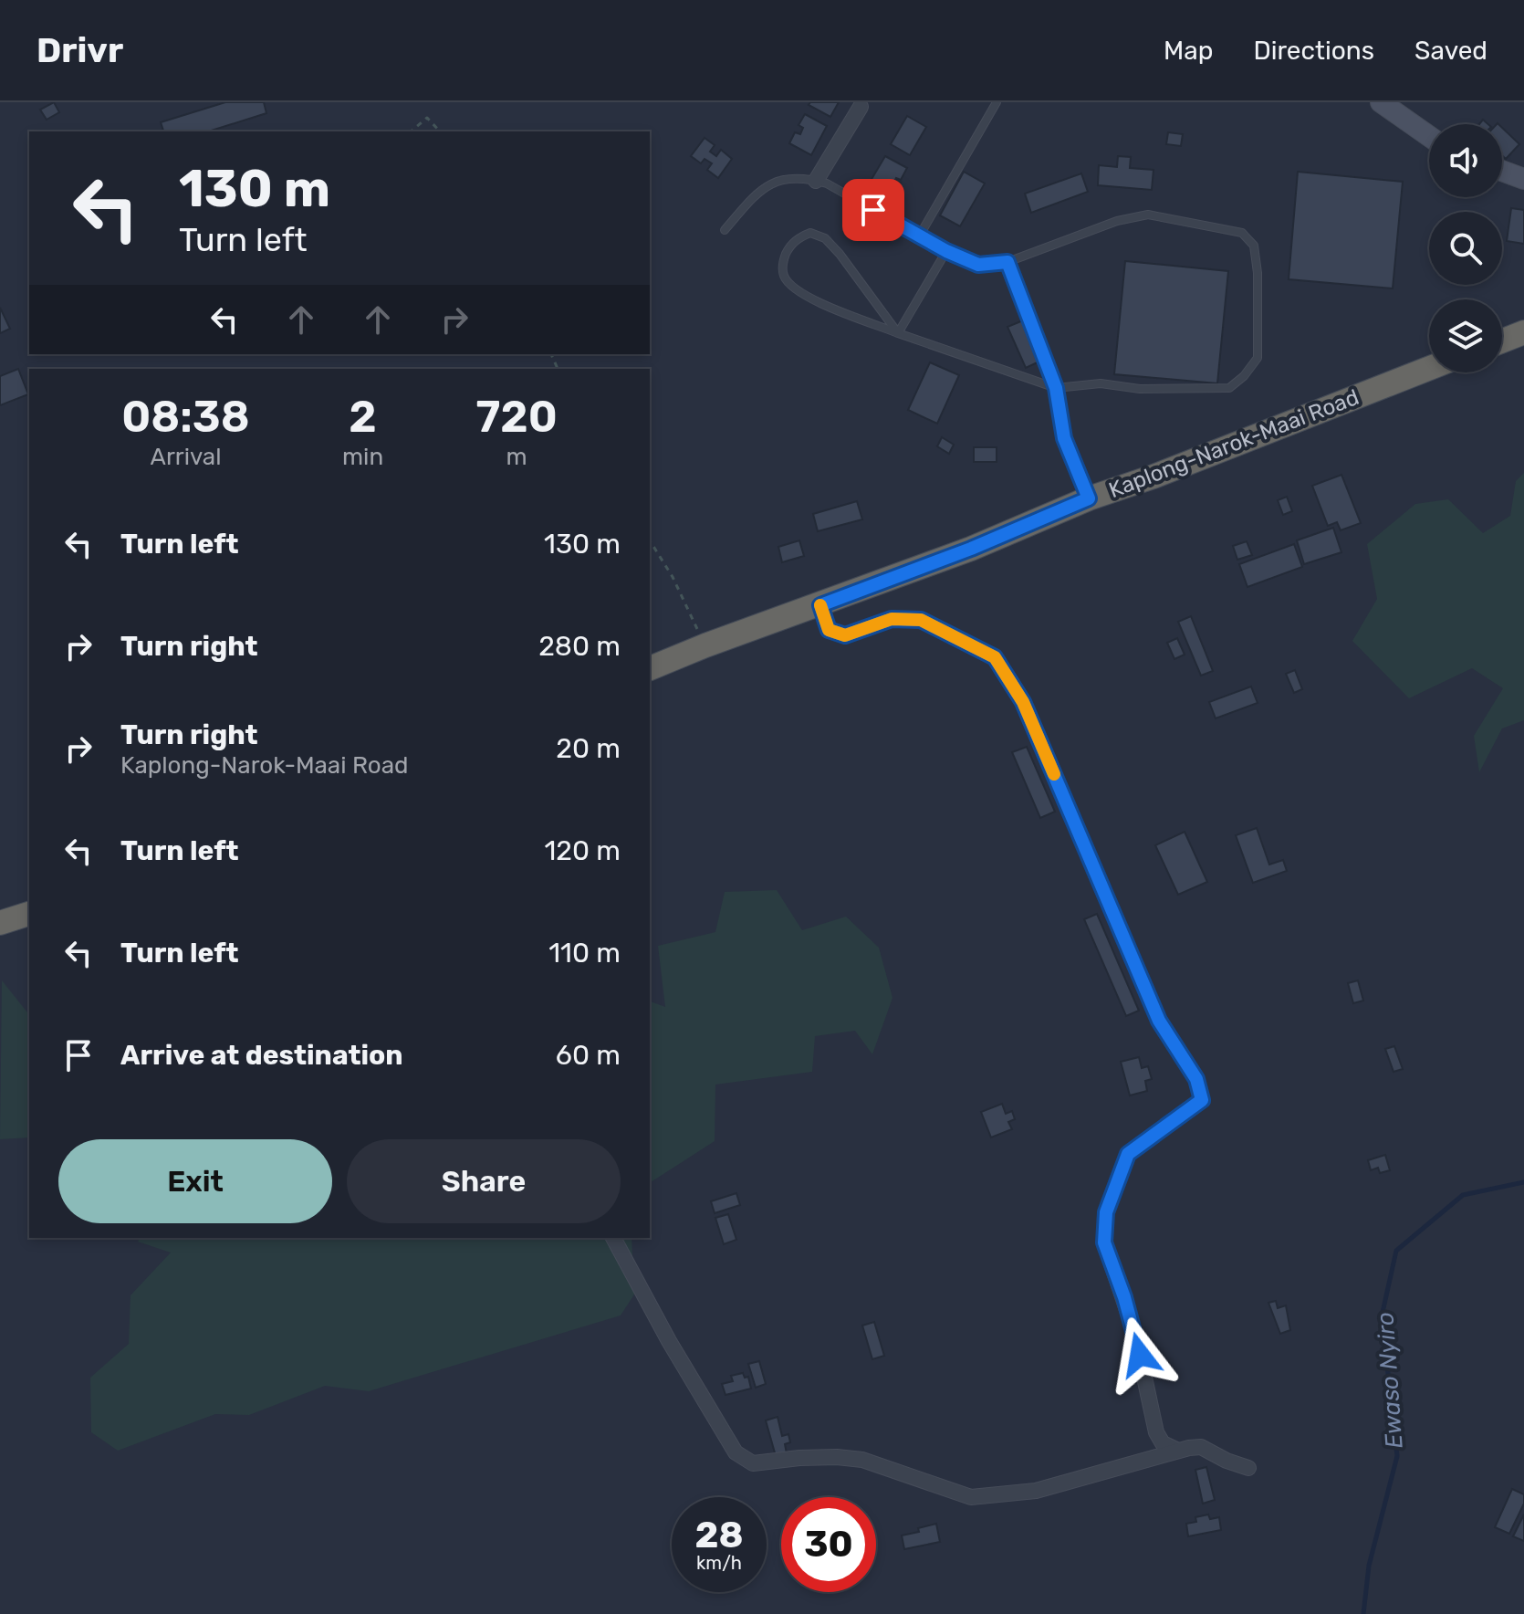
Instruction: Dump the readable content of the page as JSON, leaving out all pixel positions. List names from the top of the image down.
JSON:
{
  "streets": {
    "highway": ["Kaplong-Narok-Maai Road"]
  },
  "water": ["Ewaso Nyiro"],
  "page": {
    "header": "Drivr",
    "nav": ["Map", "Directions", "Saved"],
    "turn": ["130 m", "Turn left"],
    "eta": [
      "08:38",
      "Arrival",
      "2",
      "min",
      "720",
      "m"
    ],
    "list": [
      {
        "name": "Turn left",
        "value": "130 m"
      },
      {
        "name": "Turn right",
        "value": "280 m"
      },
      {
        "name": "Turn right",
        "note": "Kaplong-Narok-Maai Road",
        "value": "20 m"
      },
      {
        "name": "Turn left",
        "value": "120 m"
      },
      {
        "name": "Turn left",
        "value": "110 m"
      },
      {
        "name": "Arrive at destination",
        "value": "60 m"
      }
    ],
    "buttons": ["Exit", "Share"],
    "speed": "28 km/h",
    "limit": "30"
  }
}
